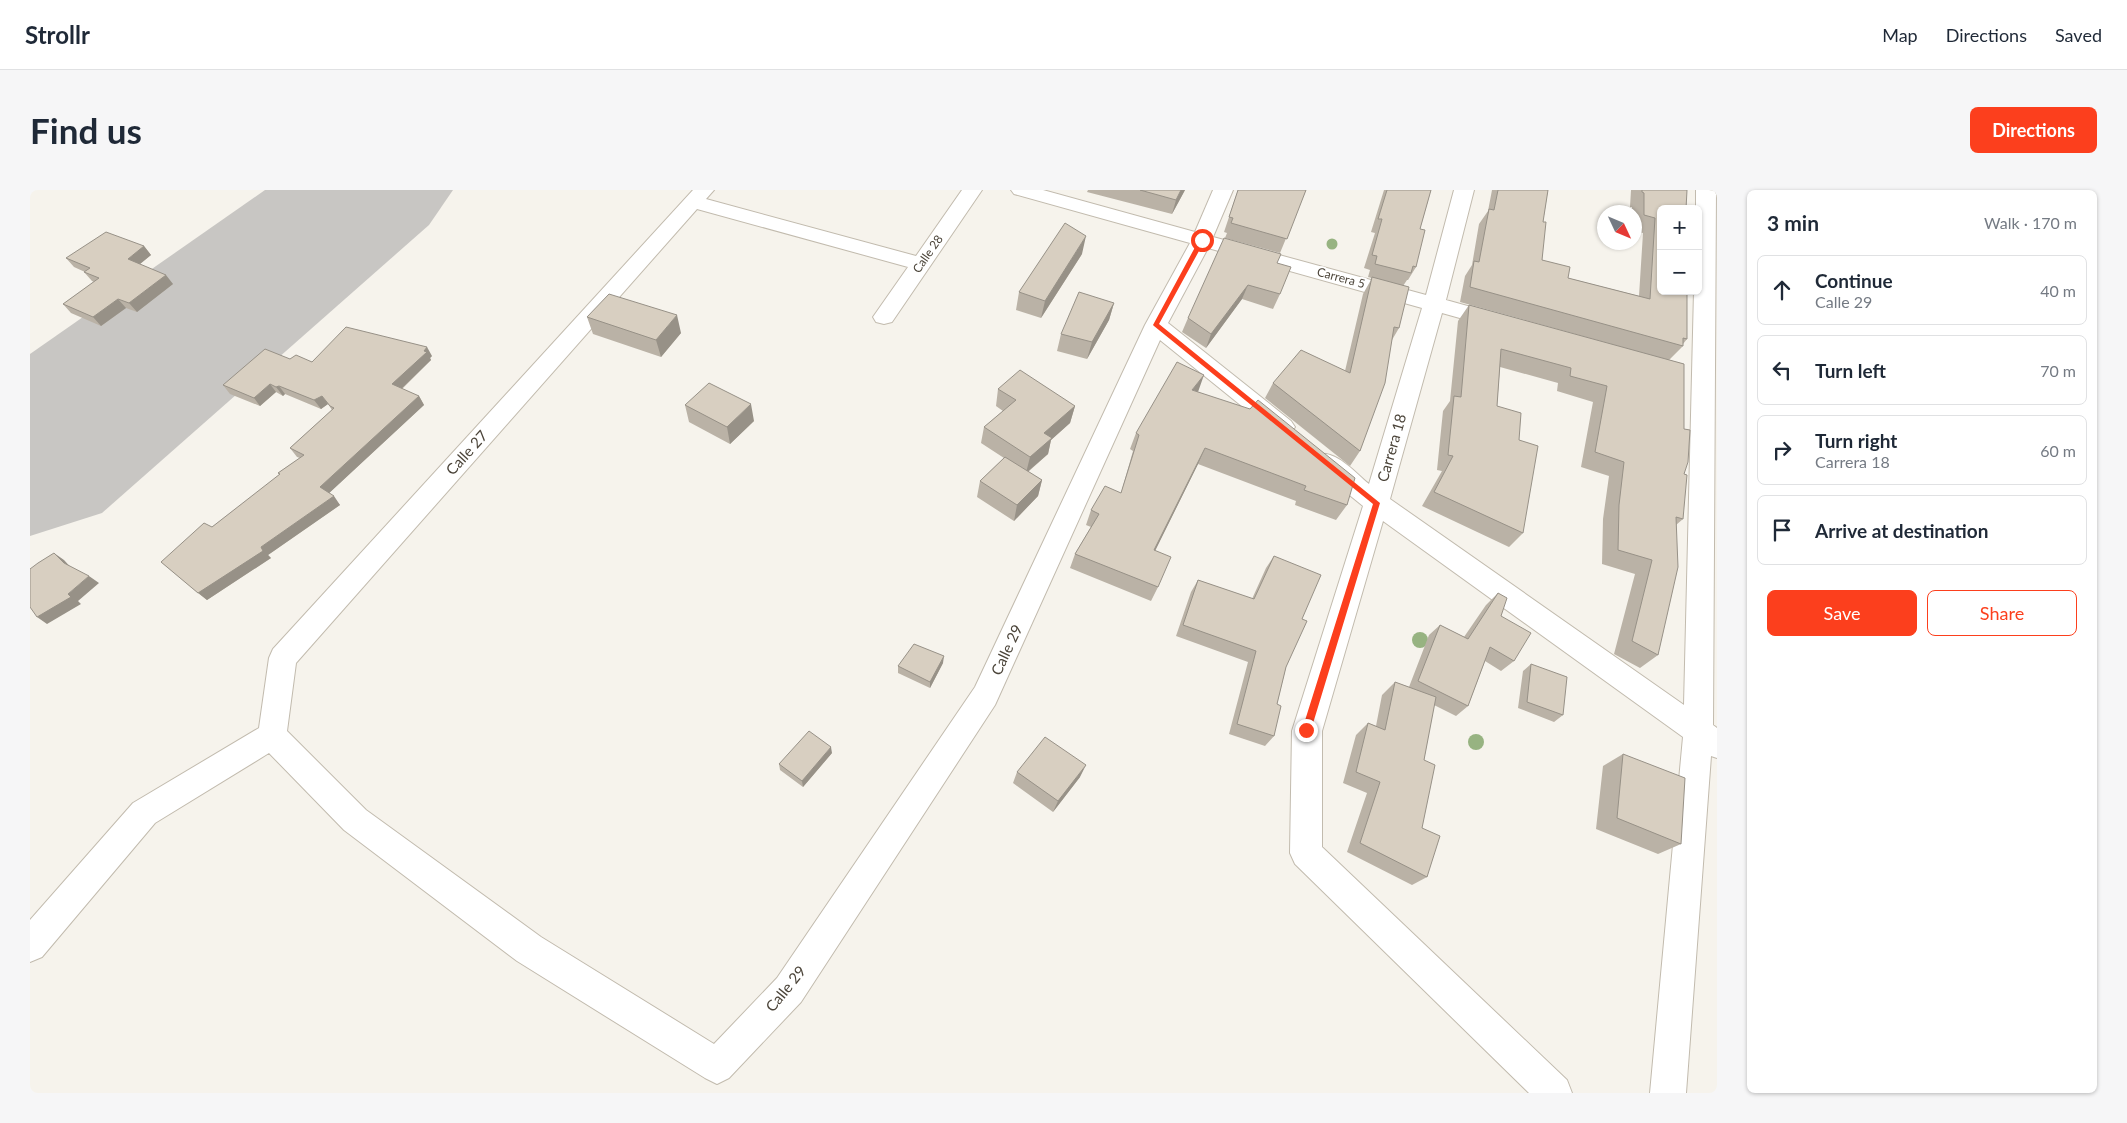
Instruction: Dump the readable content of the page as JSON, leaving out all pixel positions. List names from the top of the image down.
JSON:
{
  "streets": {
    "street": [
      "Calle 28",
      "Carrera 5",
      "Carrera 18",
      "Calle 27",
      "Calle 29"
    ]
  },
  "crossings": [
    ["Carrera 5", "Carrera 18"],
    ["Carrera 5", "Calle 29"],
    ["Calle 27", "Calle 29"]
  ],
  "north": "bottom right",
  "page": {
    "header": "Strollr",
    "nav": ["Map", "Directions", "Saved"],
    "buttons": [
      "Directions",
      ["Save", "Share"]
    ],
    "title": "Find us",
    "heading": ["3 min", "Walk · 170 m"],
    "map_buttons": ["+", "−"],
    "list": [
      ["Continue", "Calle 29", "40 m"],
      ["Turn left", "70 m"],
      ["Turn right", "Carrera 18", "60 m"],
      "Arrive at destination"
    ]
  }
}
